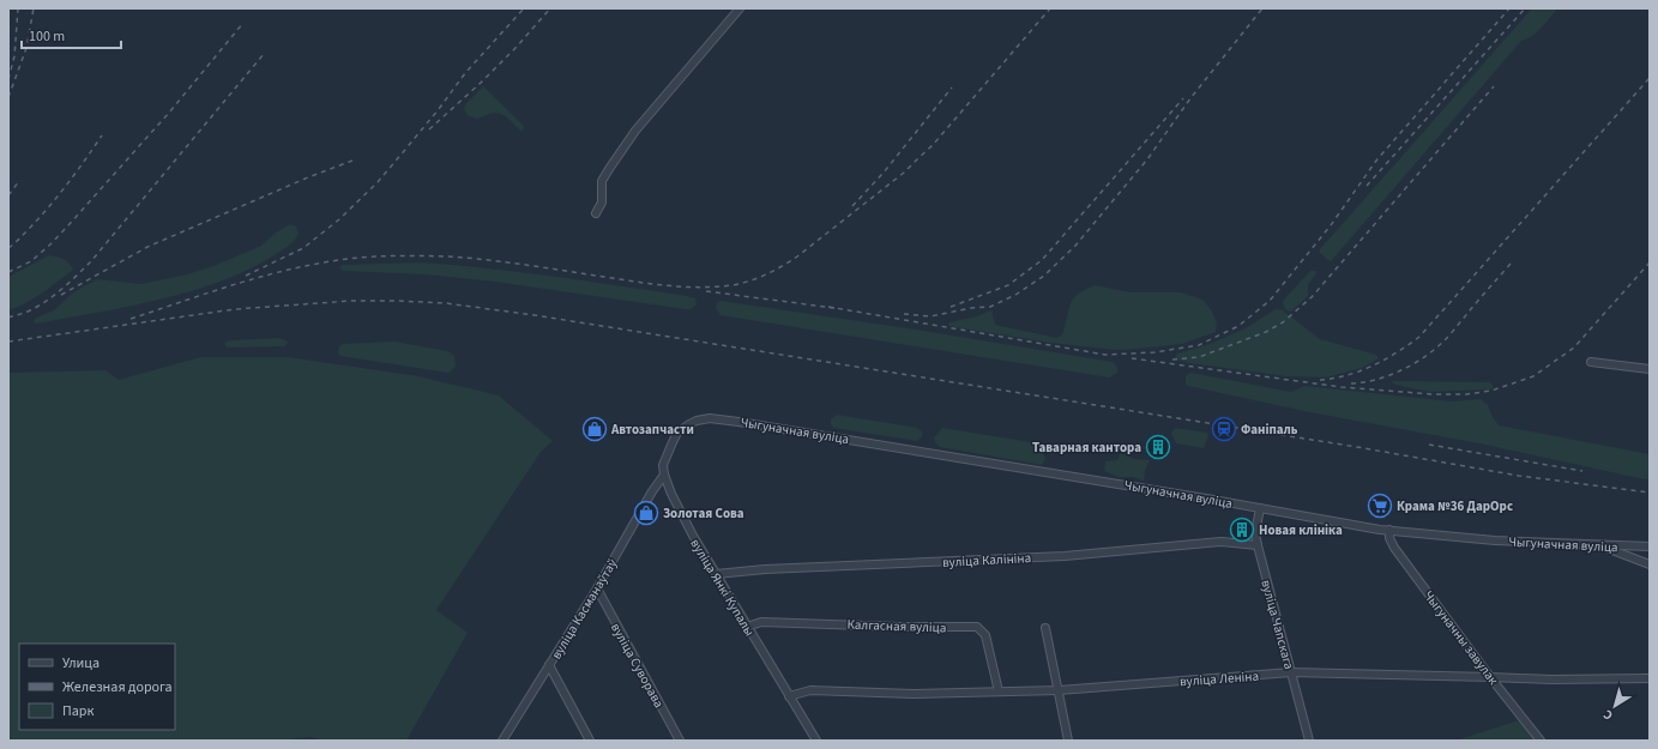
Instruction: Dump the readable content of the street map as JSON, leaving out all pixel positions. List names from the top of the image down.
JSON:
{
  "streets": {
    "street": [
      "Чыгуначная вуліца",
      "вуліца Калініна",
      "вуліца Янкі Купалы",
      "вуліца Касманаўтаў",
      "вуліца Чапскага",
      "Калгасная вуліца",
      "Чыгуначны завулак",
      "вуліца Суворава",
      "вуліца Леніна"
    ]
  },
  "crossings": [
    ["Чыгуначная вуліца", "вуліца Янкі Купалы"],
    ["Чыгуначная вуліца", "вуліца Чапскага"],
    ["Чыгуначная вуліца", "Чыгуначны завулак"],
    ["вуліца Калініна", "вуліца Янкі Купалы"],
    ["вуліца Калініна", "вуліца Чапскага"],
    ["вуліца Янкі Купалы", "вуліца Касманаўтаў"],
    ["вуліца Янкі Купалы", "Калгасная вуліца"],
    ["вуліца Янкі Купалы", "вуліца Леніна"],
    ["вуліца Касманаўтаў", "вуліца Суворава"],
    ["вуліца Чапскага", "вуліца Леніна"],
    ["Калгасная вуліца", "вуліца Леніна"],
    ["Чыгуначны завулак", "вуліца Леніна"]
  ],
  "places": {
    "shop": ["Автозапчасти", "Золотая Сова"],
    "station": ["Фаніпаль"],
    "building": ["Таварная кантора", "Новая клініка"],
    "supermarket": ["Крама №36 ДарОрс"]
  },
  "legend": ["Улица", "Железная дорога", "Парк"],
  "scale_bar": "100 m",
  "north": "bottom left"
}
